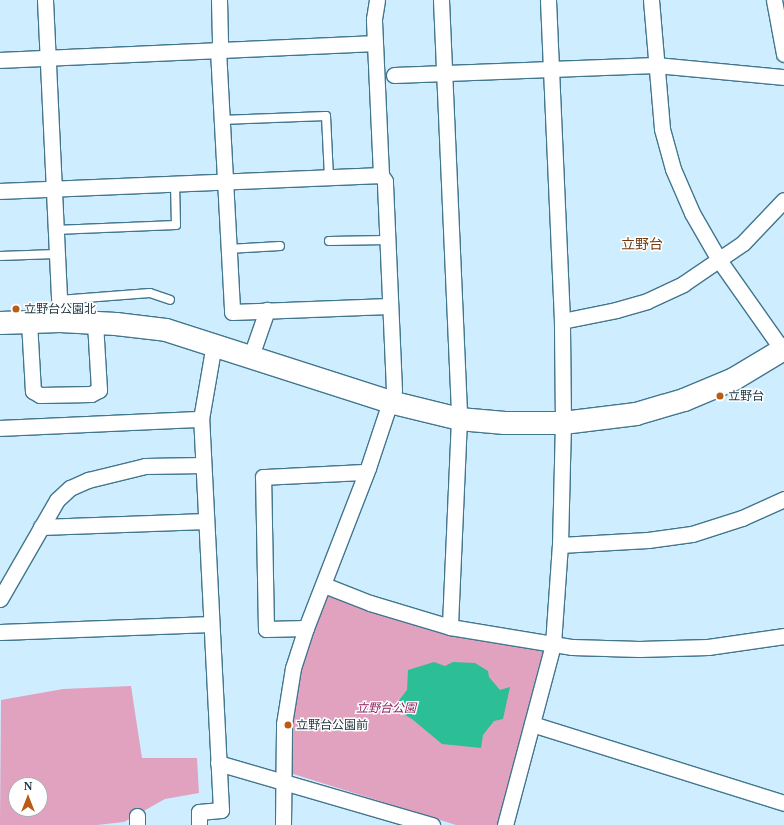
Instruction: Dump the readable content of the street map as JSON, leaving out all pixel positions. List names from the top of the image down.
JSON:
{
  "districts": ["立野台"],
  "parks": ["立野台公園"],
  "places": ["立野台公園北", "立野台", "立野台公園前"],
  "north": "top"
}
